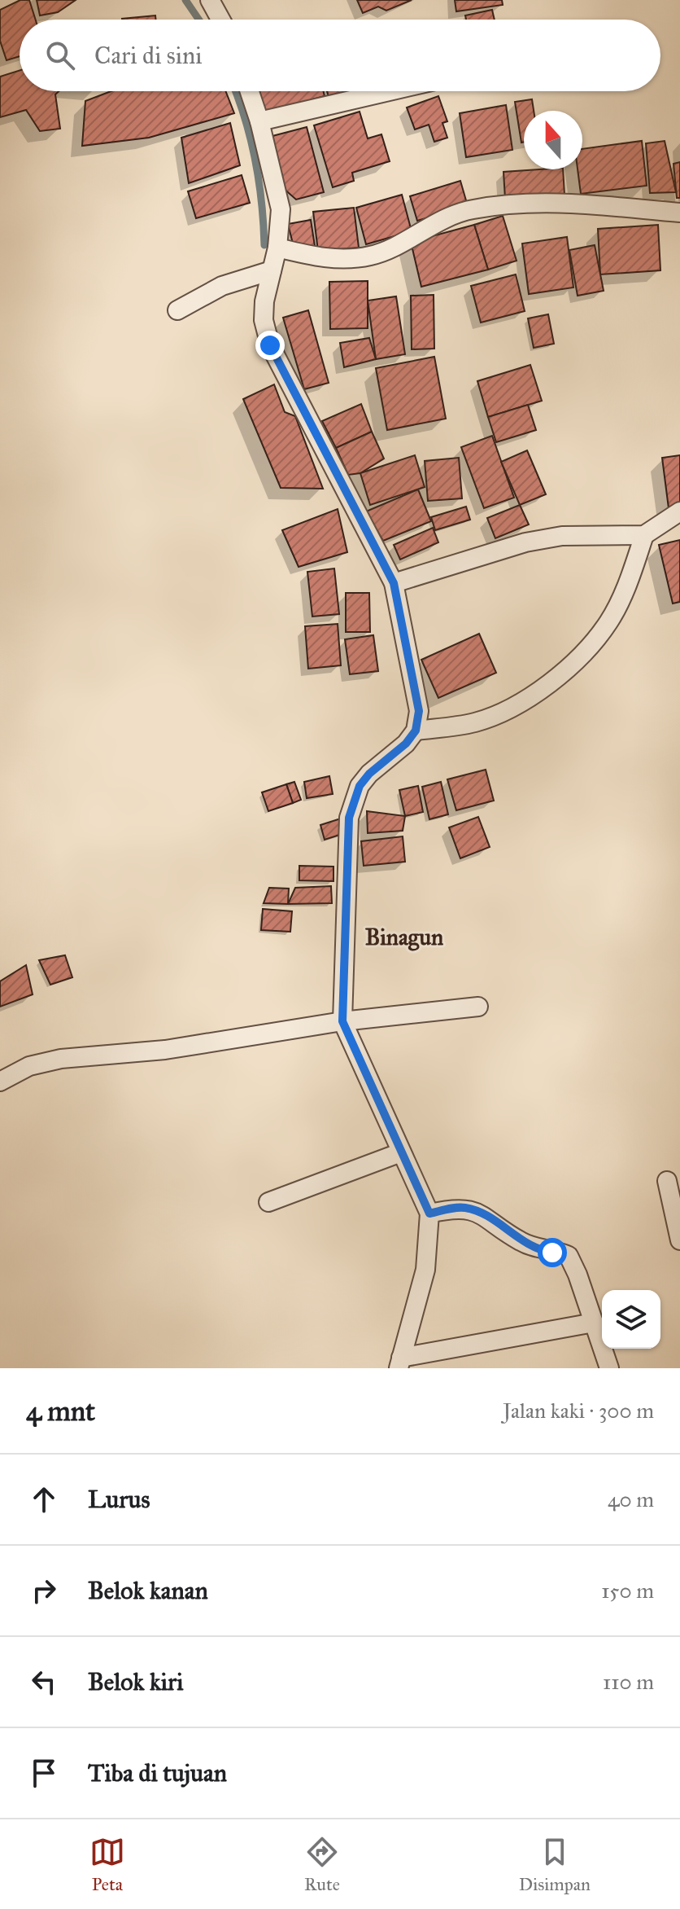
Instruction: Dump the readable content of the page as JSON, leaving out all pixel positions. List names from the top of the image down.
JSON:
{
  "districts": ["Binagun"],
  "north": "top",
  "page": {
    "search": "Cari di sini",
    "heading": ["4 mnt", "Jalan kaki · 300 m"],
    "list": [
      ["Lurus", "40 m"],
      ["Belok kanan", "150 m"],
      ["Belok kiri", "110 m"],
      "Tiba di tujuan"
    ],
    "nav": ["Peta", "Rute", "Disimpan"]
  }
}
